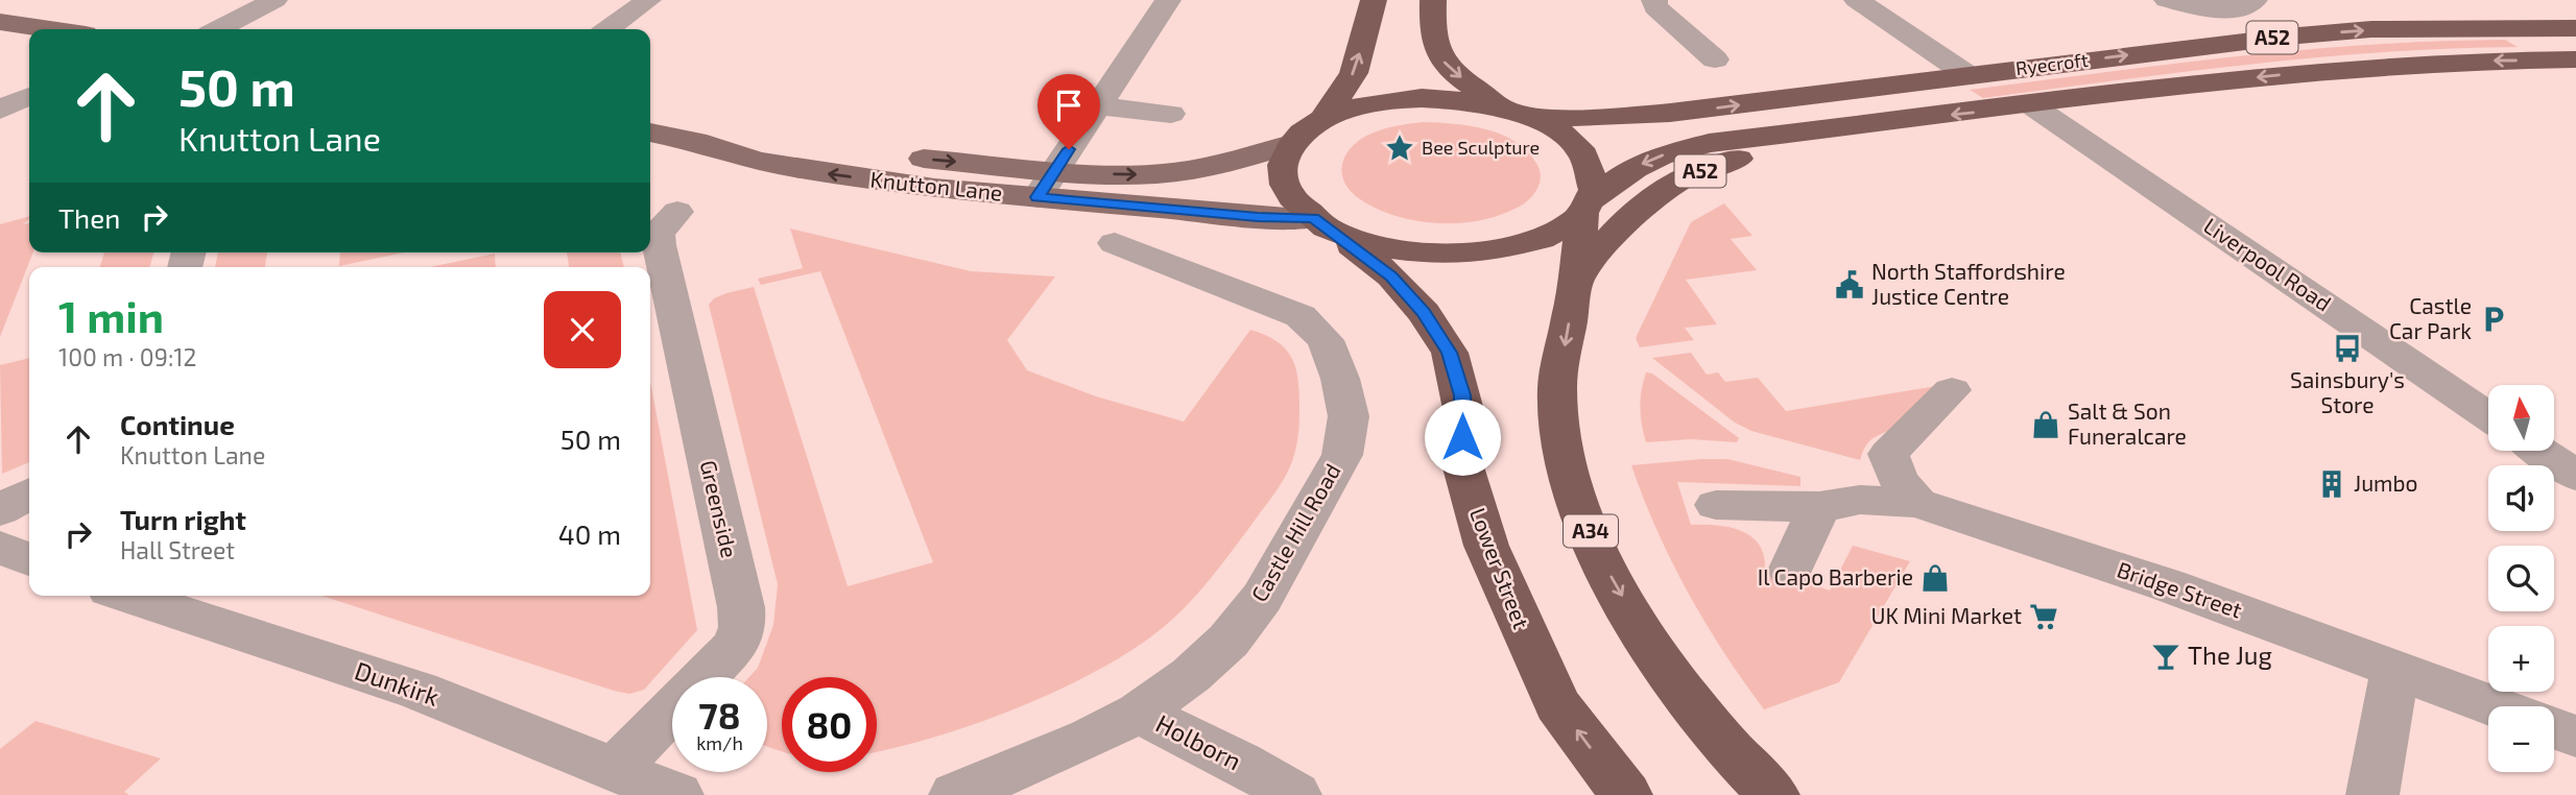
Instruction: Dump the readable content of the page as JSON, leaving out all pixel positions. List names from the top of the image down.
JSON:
{
  "streets": {
    "highway": [
      "A52",
      "Ryecroft",
      "A34",
      "Lower Street"
    ],
    "main road": ["Knutton Lane"],
    "street": [
      "Liverpool Road",
      "Greenside",
      "Castle Hill Road",
      "Bridge Street",
      "Dunkirk",
      "Holborn"
    ]
  },
  "crossings": [
    ["Ryecroft", "Knutton Lane"],
    ["Ryecroft", "Liverpool Road"],
    ["Ryecroft", "A34"],
    ["Ryecroft", "Lower Street"],
    ["Knutton Lane", "Lower Street"],
    ["Greenside", "Dunkirk"],
    ["Castle Hill Road", "Holborn"]
  ],
  "places": {
    "place": ["Bee Sculpture"],
    "public building": ["North Staffordshire Justice Centre"],
    "parking": ["Castle Car Park"],
    "bus stop": ["Sainsbury's Store"],
    "shop": ["Salt & Son Funeralcare", "Il Capo Barberie"],
    "building": ["Jumbo"],
    "supermarket": ["UK Mini Market"],
    "bar": ["The Jug"]
  },
  "north": "top",
  "page": {
    "turn": ["50 m", "Knutton Lane"],
    "then": "Then",
    "heading": ["1 min", "100 m · 09:12"],
    "map_buttons": ["+", "−"],
    "list": [
      {
        "name": "Continue",
        "note": "Knutton Lane",
        "value": "50 m"
      },
      {
        "name": "Turn right",
        "note": "Hall Street",
        "value": "40 m"
      }
    ],
    "speed": "78 km/h",
    "limit": "80"
  }
}
